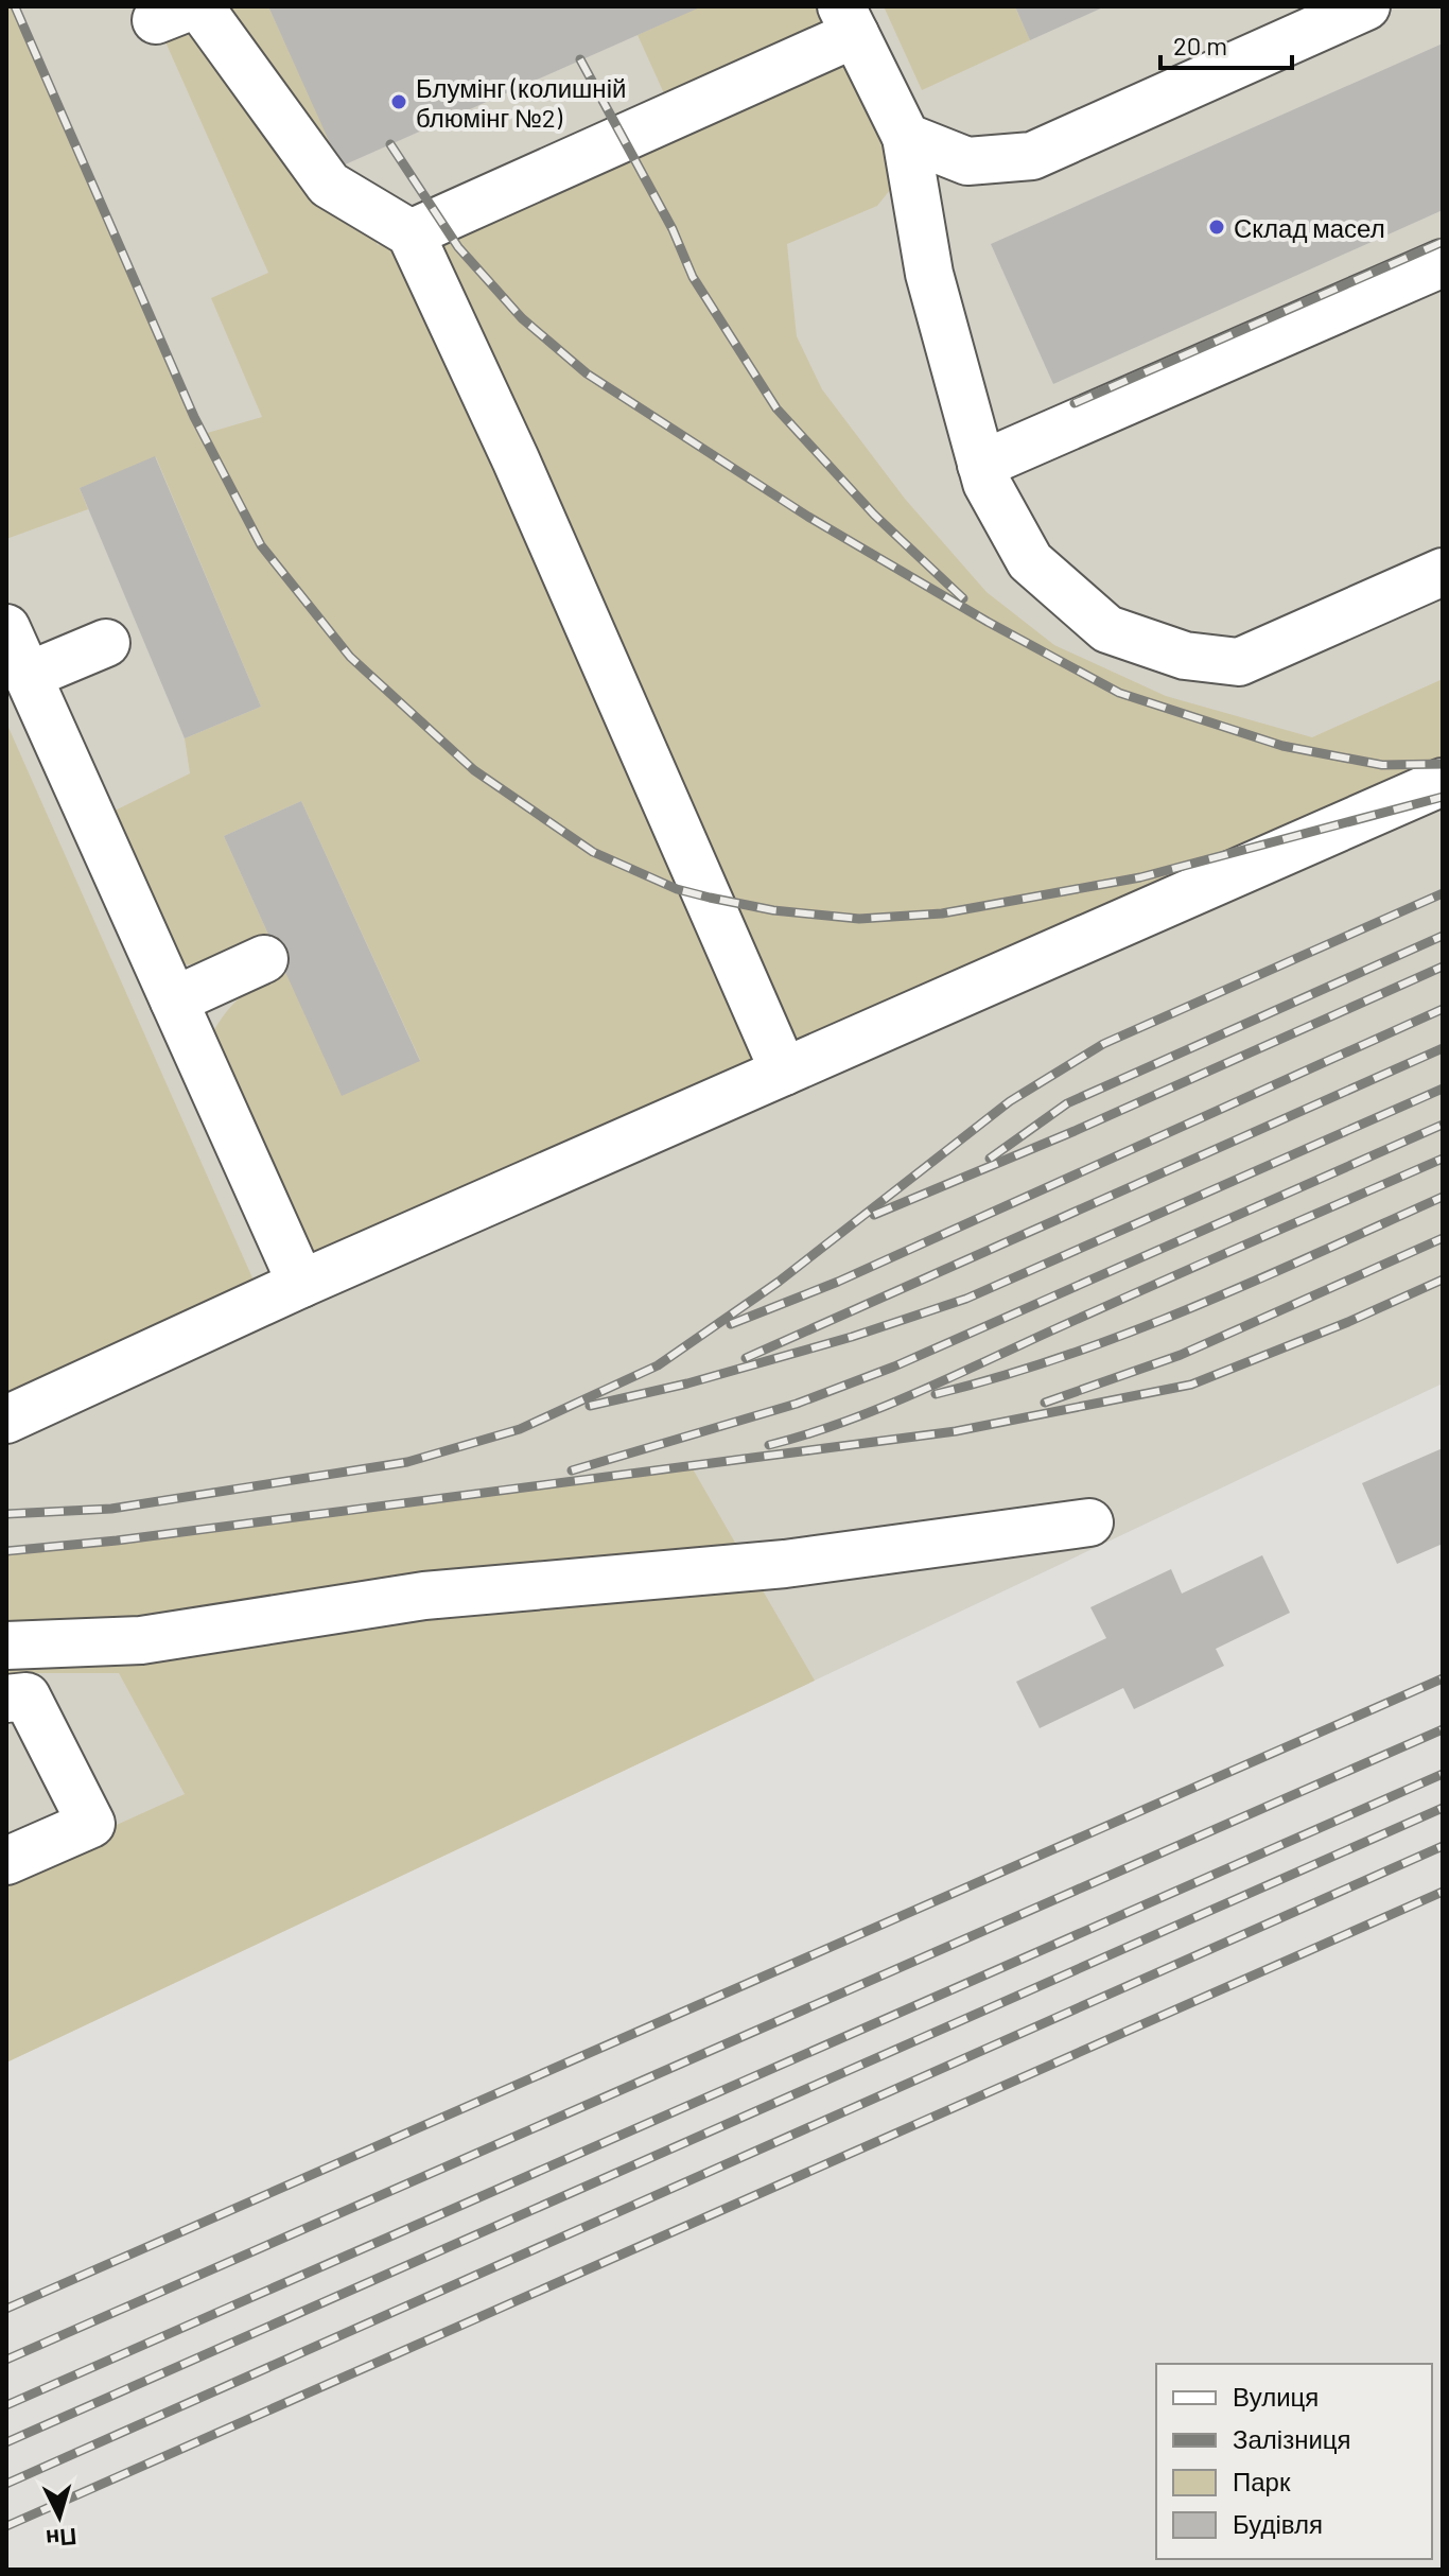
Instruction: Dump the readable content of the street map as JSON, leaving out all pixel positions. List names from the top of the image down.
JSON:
{
  "places": ["Блумінг (колишній блюмінг №2)", "Склад масел"],
  "legend": [
    "Вулиця",
    "Залізниця",
    "Парк",
    "Будівля"
  ],
  "scale_bar": "20 m",
  "north": "bottom"
}
